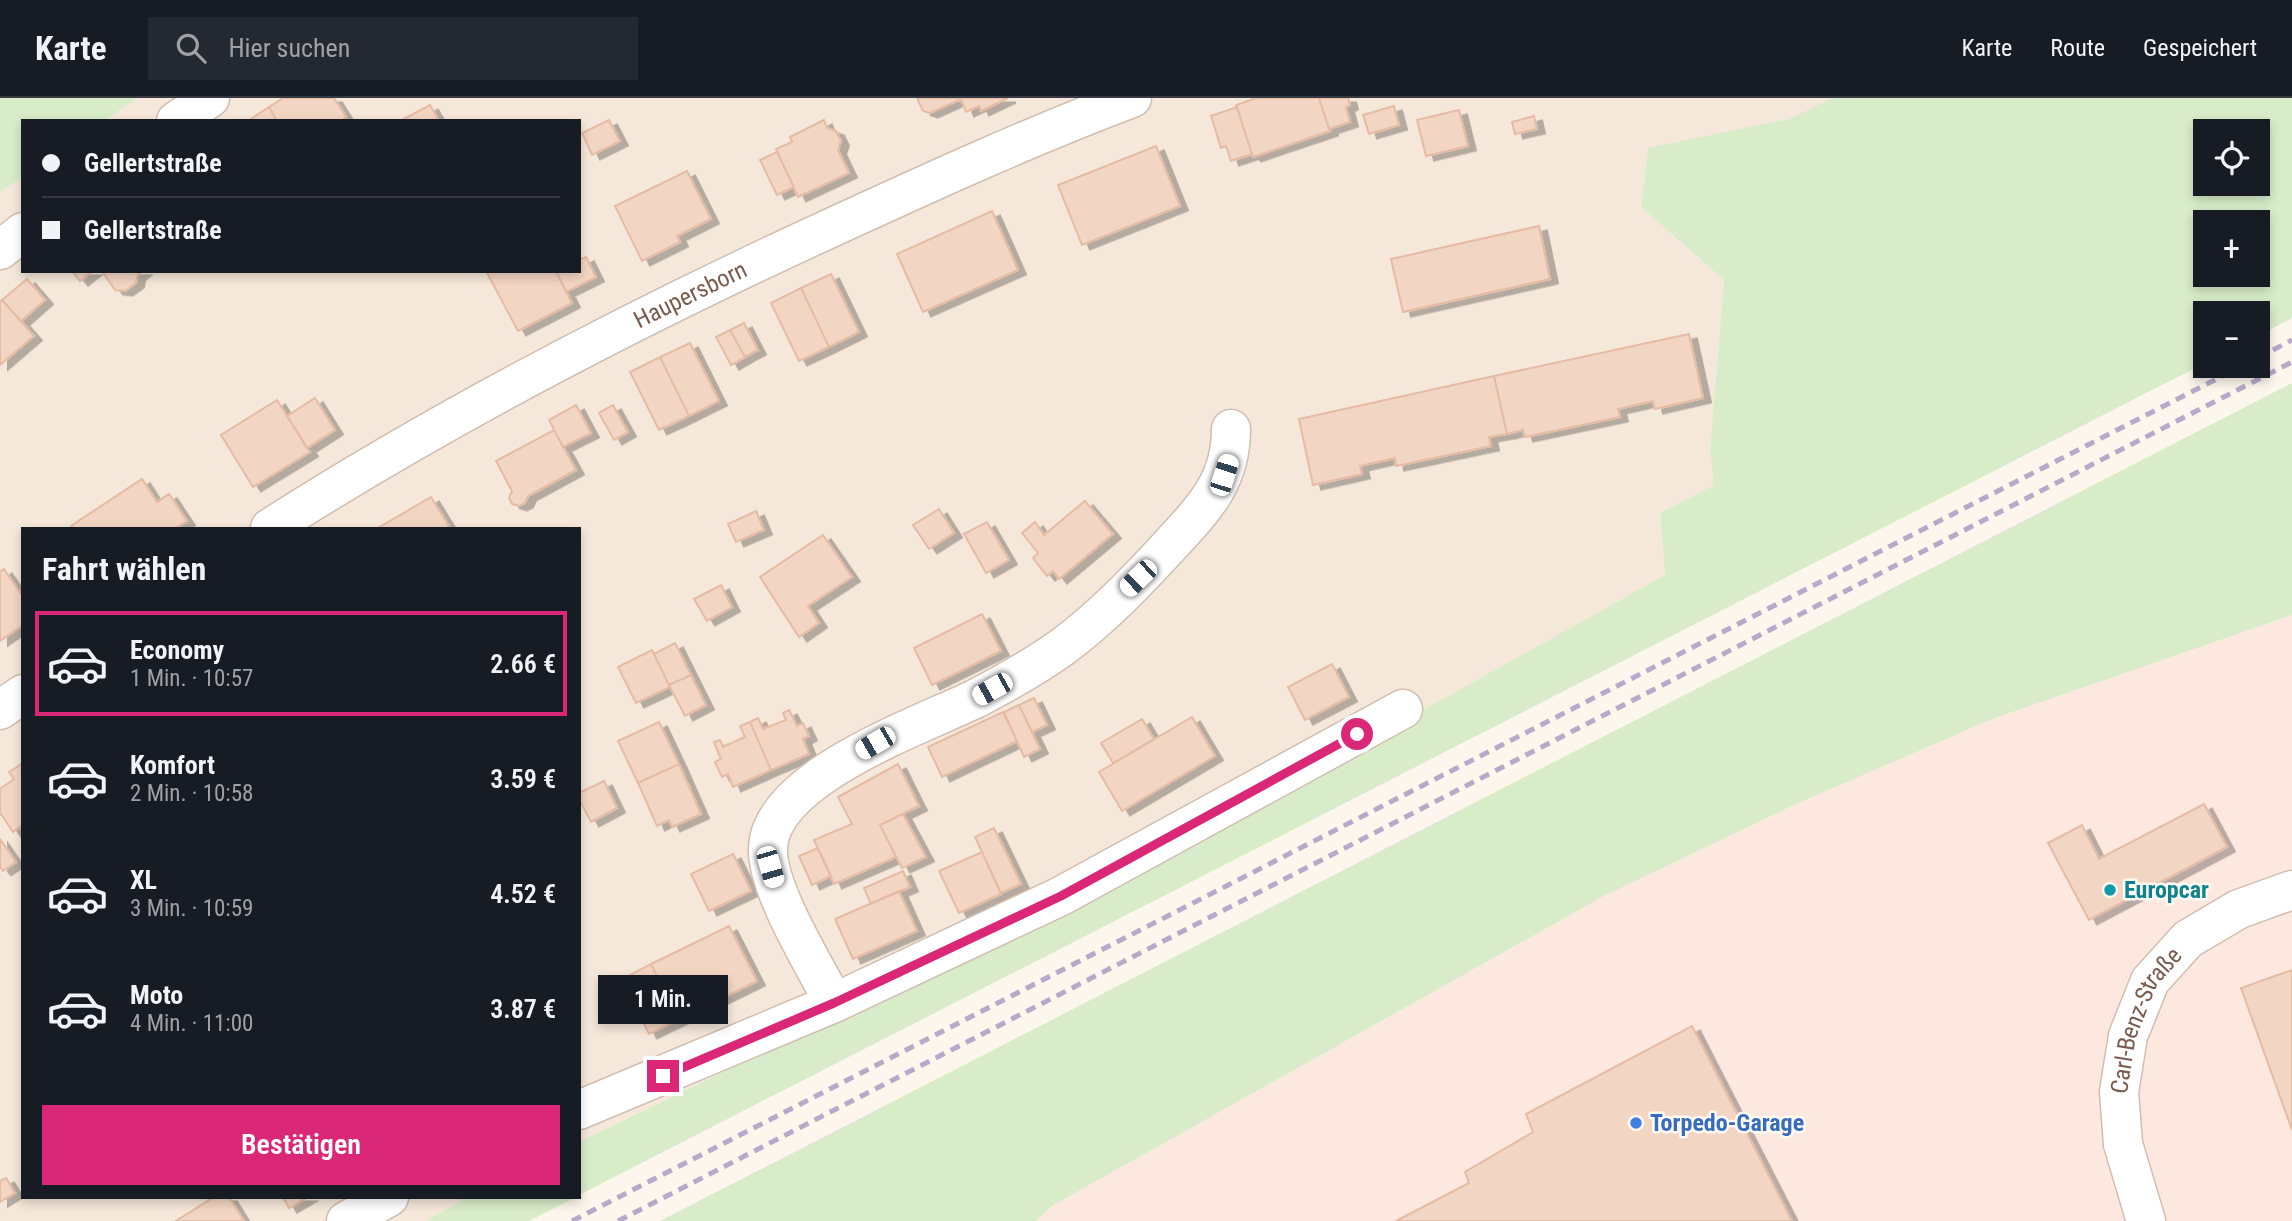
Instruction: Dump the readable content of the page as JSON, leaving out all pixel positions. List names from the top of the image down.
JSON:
{
  "streets": {
    "street": ["Haupersborn", "Carl-Benz-Straße"]
  },
  "places": ["Europcar", "Torpedo-Garage"],
  "page": {
    "header": "Karte",
    "search": "Hier suchen",
    "nav": ["Karte", "Route", "Gespeichert"],
    "map_buttons": ["+", "−"],
    "banner": ["Gellertstraße", "Gellertstraße"],
    "heading": "Fahrt wählen",
    "list": [
      {
        "name": "Economy",
        "note": "1 Min. · 10:57",
        "value": "2.66 €"
      },
      {
        "name": "Komfort",
        "note": "2 Min. · 10:58",
        "value": "3.59 €"
      },
      {
        "name": "XL",
        "note": "3 Min. · 10:59",
        "value": "4.52 €"
      },
      {
        "name": "Moto",
        "note": "4 Min. · 11:00",
        "value": "3.87 €"
      }
    ],
    "bubble": "1 Min.",
    "buttons": "Bestätigen"
  }
}
